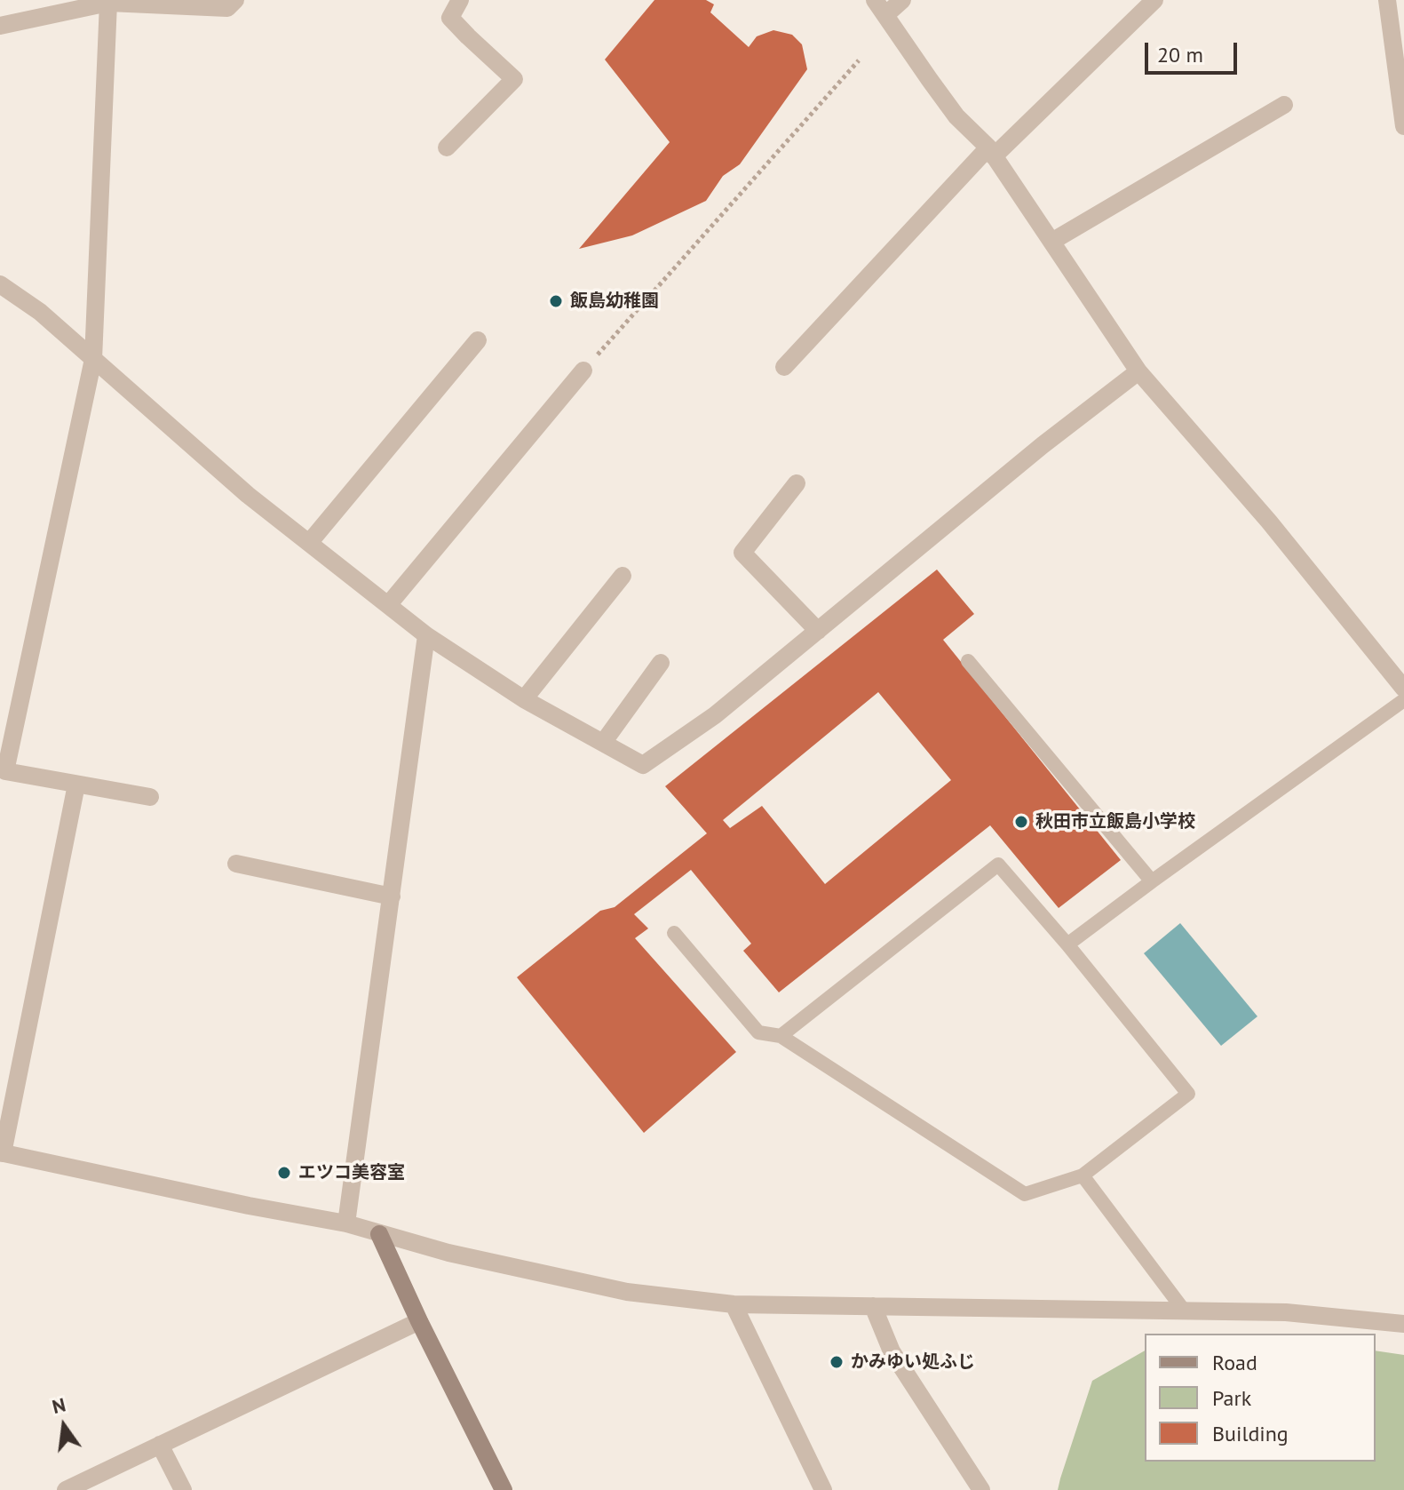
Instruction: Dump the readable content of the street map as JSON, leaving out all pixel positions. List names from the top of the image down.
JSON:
{
  "places": [
    "飯島幼稚園",
    "秋田市立飯島小学校",
    "エツコ美容室",
    "かみゆい処ふじ"
  ],
  "legend": ["Road", "Park", "Building"],
  "scale_bar": "20 m",
  "north": "top"
}
